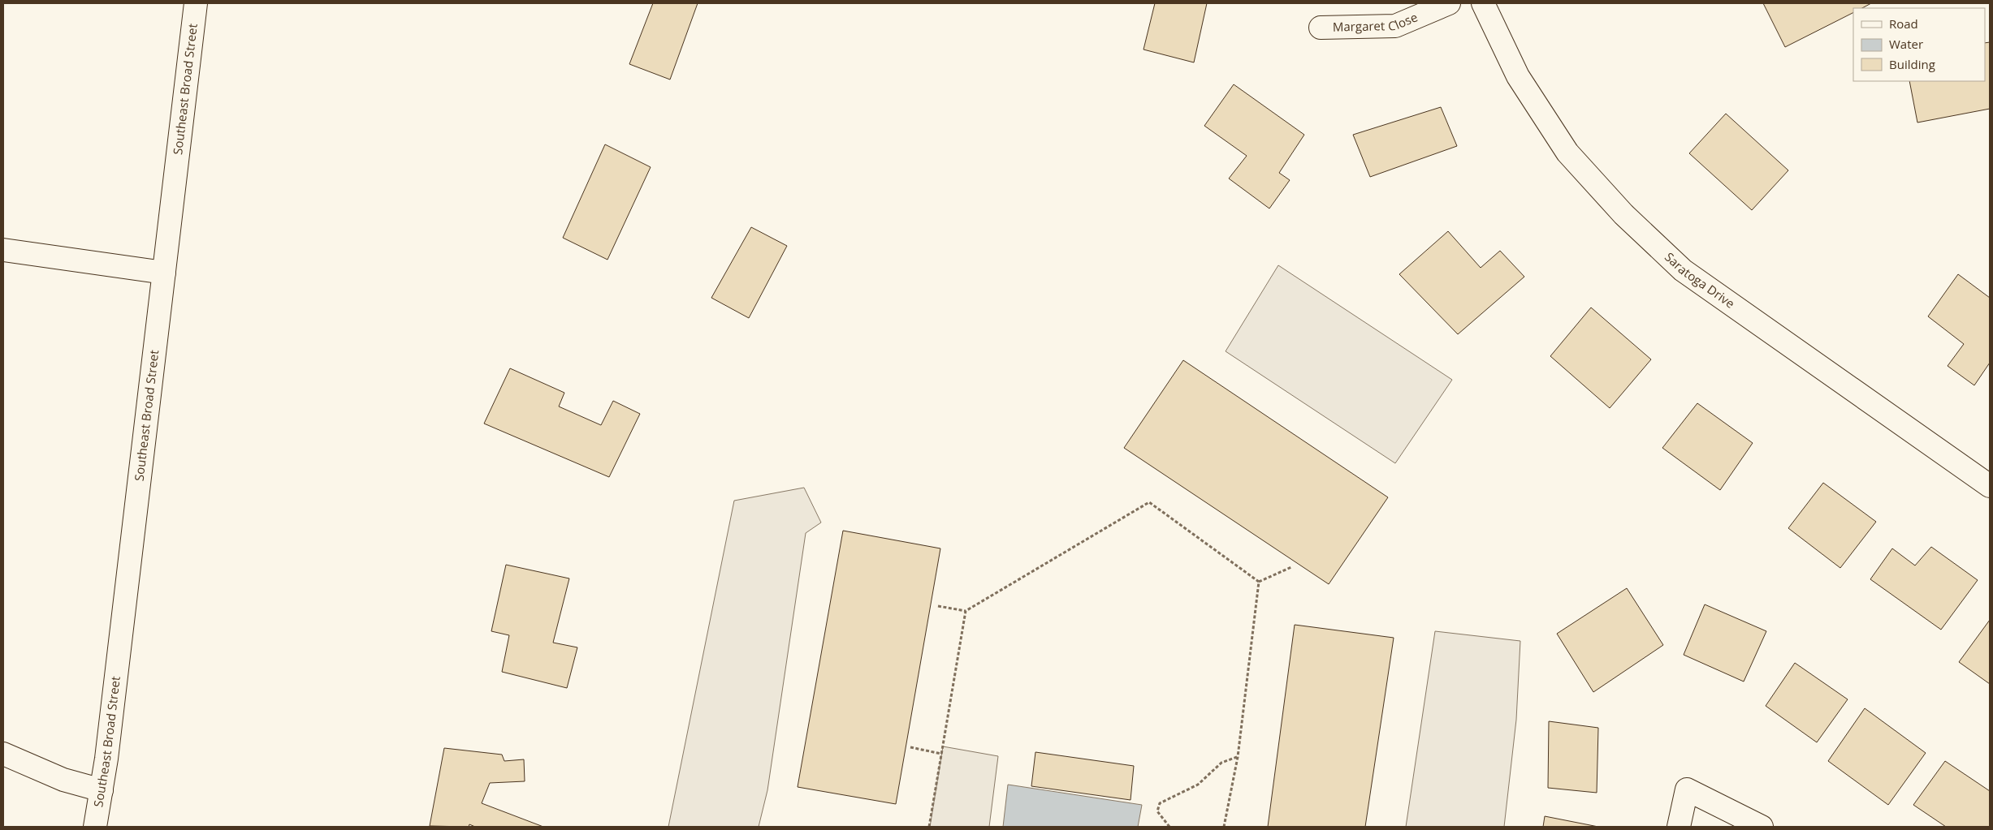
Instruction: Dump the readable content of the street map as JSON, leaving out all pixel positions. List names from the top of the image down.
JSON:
{
  "streets": {
    "street": ["Margaret Close", "Southeast Broad Street", "Saratoga Drive"]
  },
  "legend": ["Road", "Water", "Building"]
}
